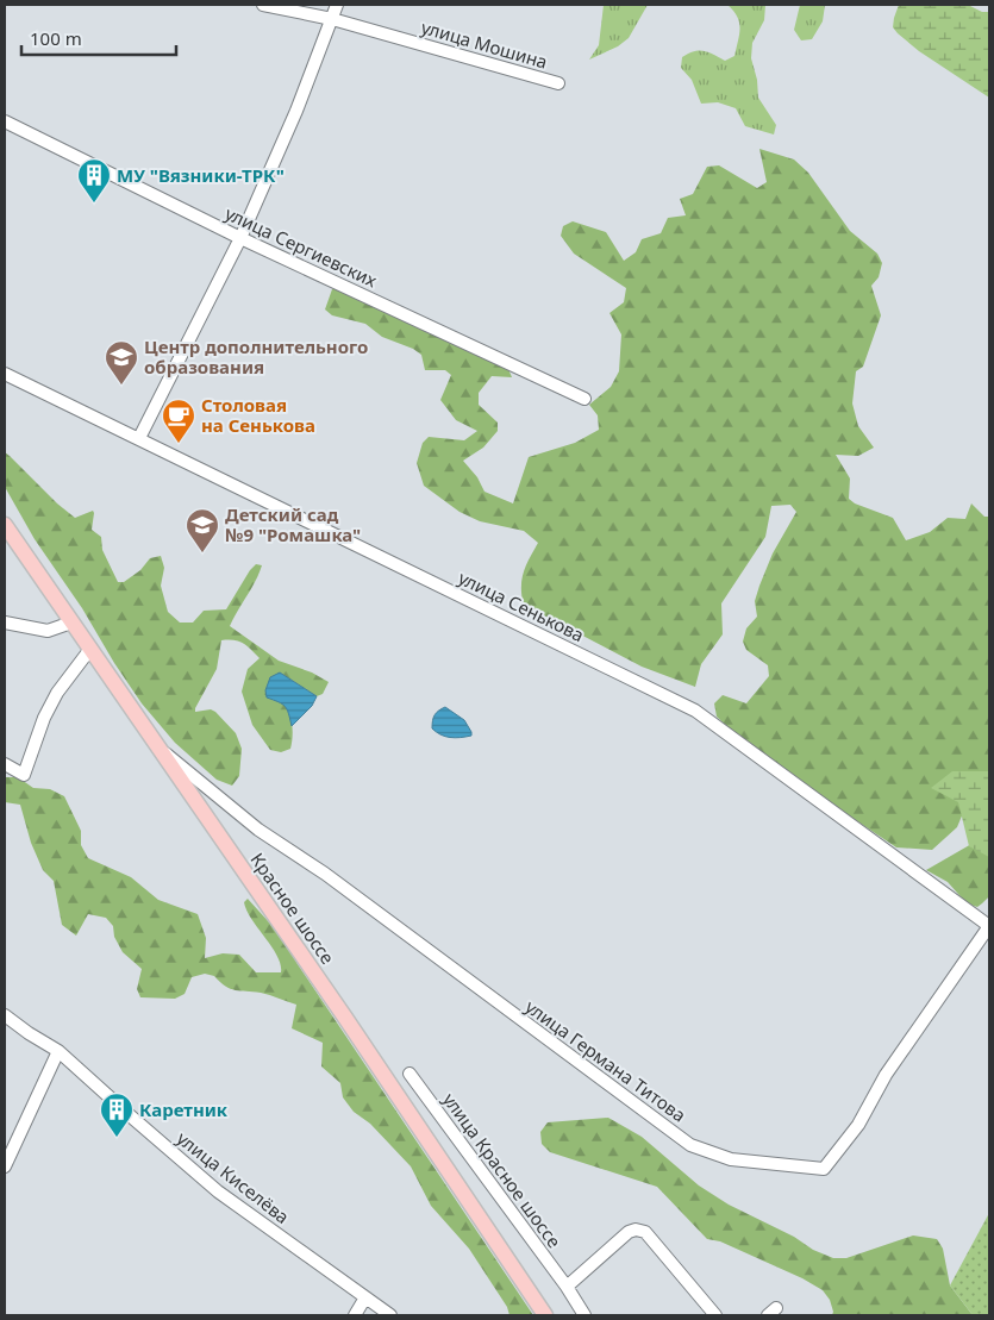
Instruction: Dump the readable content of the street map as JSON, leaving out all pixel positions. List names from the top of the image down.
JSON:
{
  "streets": {
    "main road": ["Красное шоссе"],
    "street": [
      "улица Мошина",
      "улица Сергиевских",
      "улица Сенькова",
      "улица Германа Титова",
      "улица Красное шоссе",
      "улица Киселёва"
    ]
  },
  "crossings": [
    ["улица Сенькова", "улица Германа Титова"],
    ["Красное шоссе", "улица Германа Титова"]
  ],
  "places": {
    "building": ["МУ \"Вязники-ТРК\"", "Каретник"],
    "school or university": ["Центр дополнительного образования", "Детский сад №9 \"Ромашка\""],
    "cafe": ["Столовая на Сенькова"]
  },
  "scale_bar": "100 m"
}
